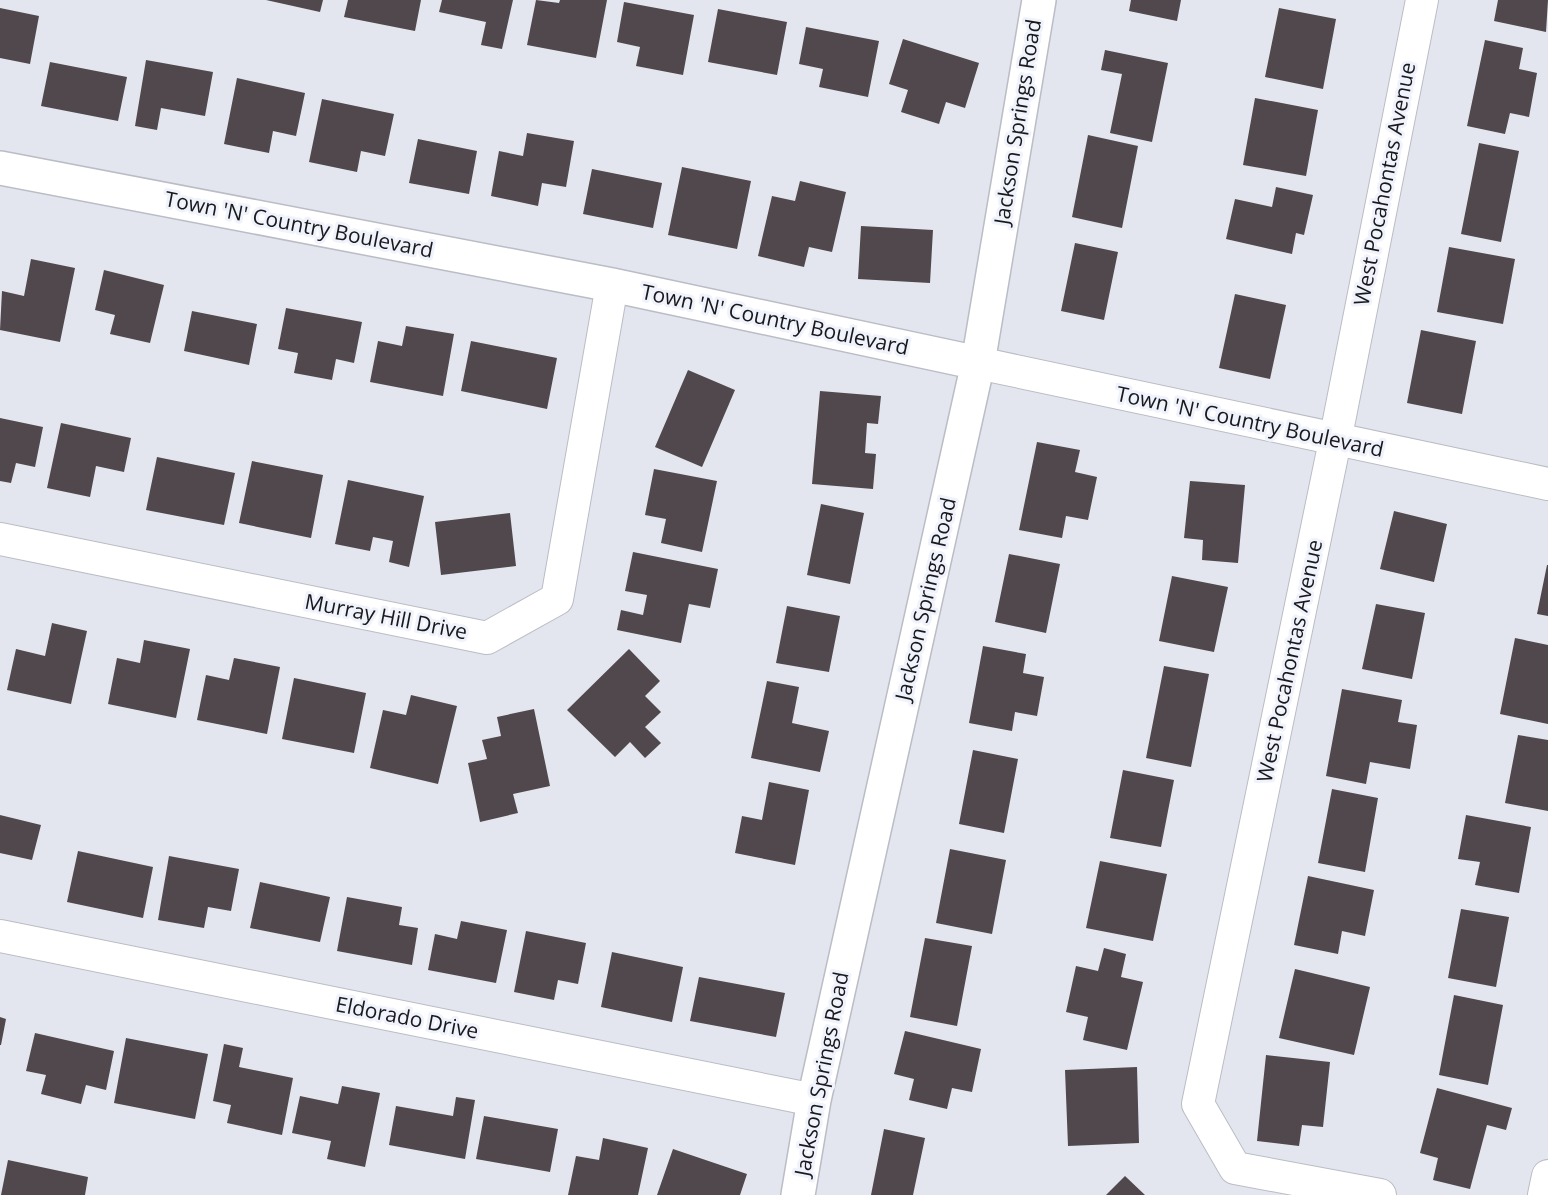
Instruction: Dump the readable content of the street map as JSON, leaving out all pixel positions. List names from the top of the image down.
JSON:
{
  "streets": {
    "street": [
      "Jackson Springs Road",
      "West Pocahontas Avenue",
      "Town 'N' Country Boulevard",
      "Murray Hill Drive",
      "Eldorado Drive"
    ]
  },
  "crossings": [
    ["Jackson Springs Road", "Town 'N' Country Boulevard"],
    ["Jackson Springs Road", "Eldorado Drive"],
    ["West Pocahontas Avenue", "Town 'N' Country Boulevard"],
    ["Town 'N' Country Boulevard", "Murray Hill Drive"]
  ]
}
